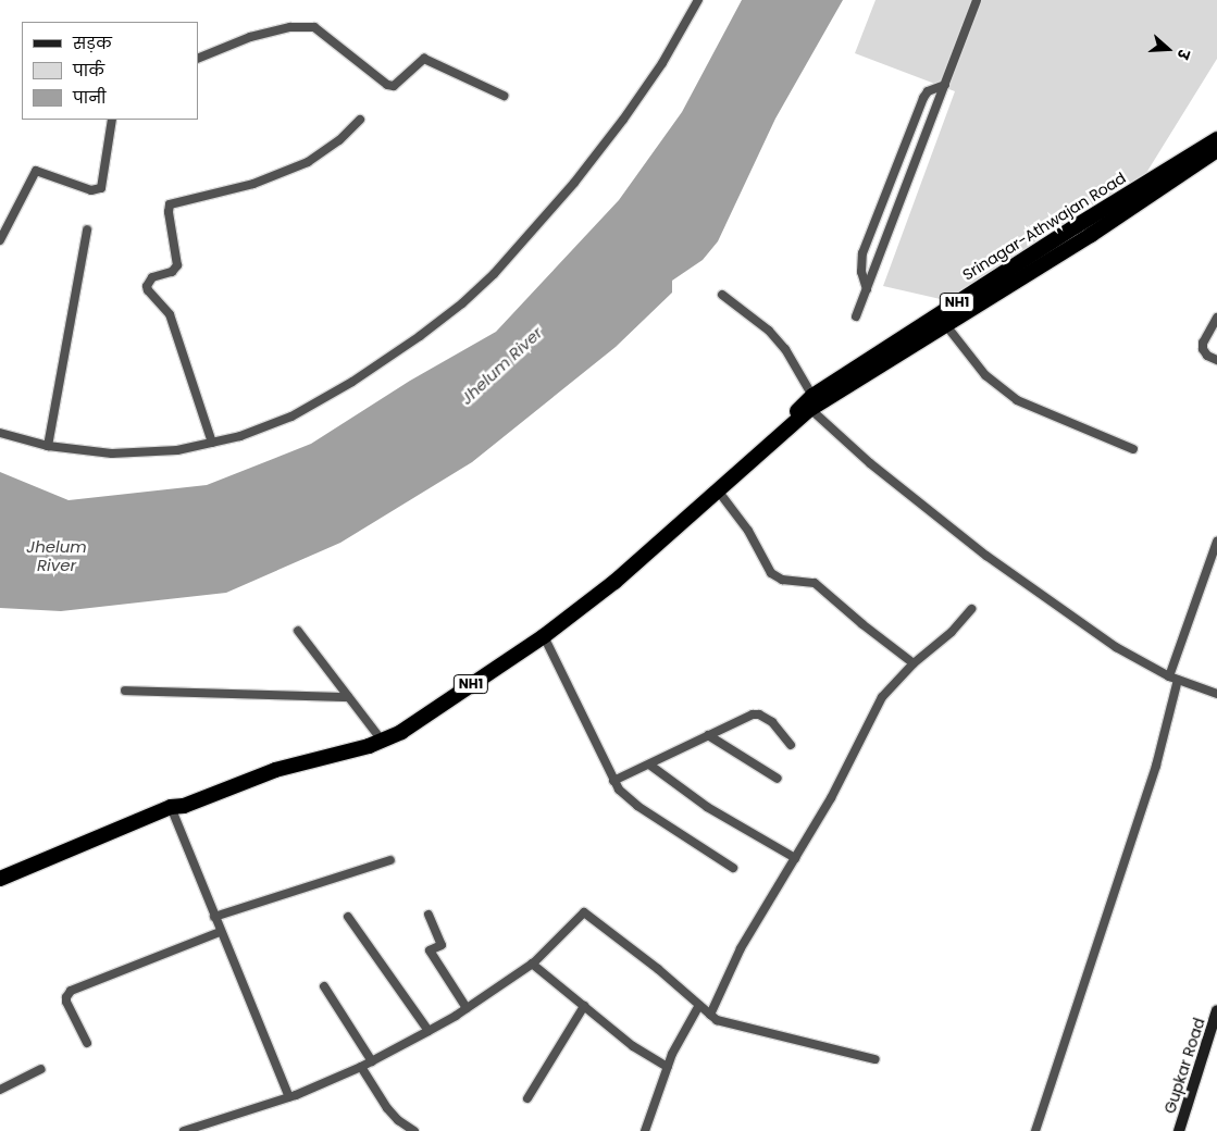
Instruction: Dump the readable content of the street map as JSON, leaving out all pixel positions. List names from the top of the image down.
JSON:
{
  "streets": {
    "highway": ["Srinagar-Athwajan Road", "NH1"],
    "main road": ["Gupkar Road"]
  },
  "crossings": [
    ["Srinagar-Athwajan Road", "NH1"]
  ],
  "water": ["Jhelum River"],
  "legend": ["सड़क", "पार्क", "पानी"],
  "north": "right"
}
